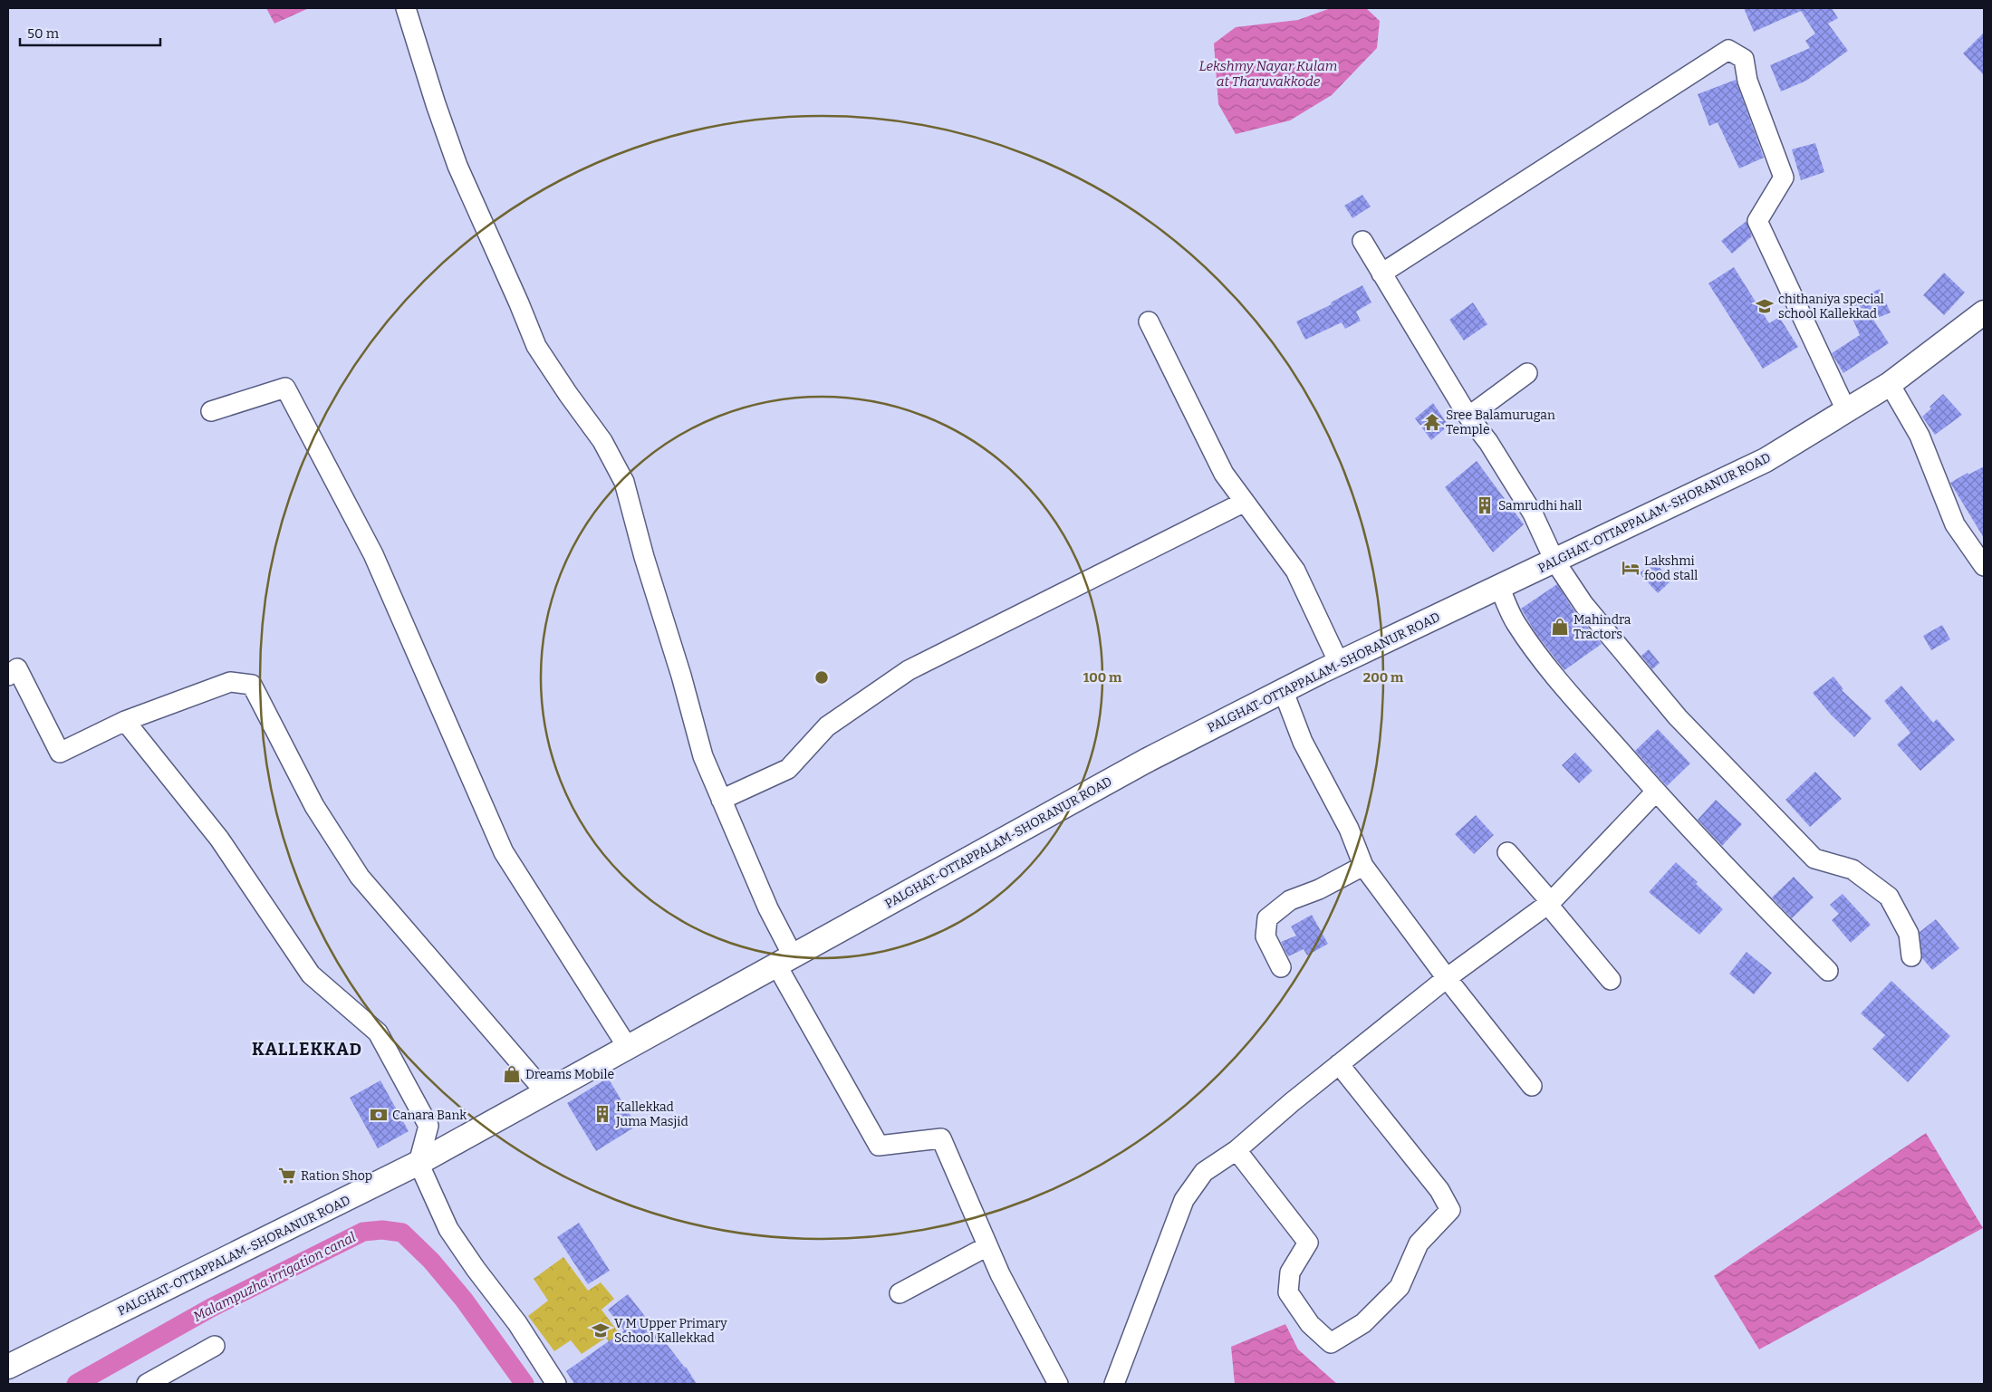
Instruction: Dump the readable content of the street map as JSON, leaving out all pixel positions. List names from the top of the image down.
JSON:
{
  "streets": {
    "main road": ["PALGHAT-OTTAPPALAM-SHORANUR ROAD"]
  },
  "districts": ["KALLEKKAD"],
  "water": ["Lekshmy Nayar Kulam at Tharuvakkode", "Malampuzha irrigation canal"],
  "places": {
    "school or university": ["chithaniya special school Kallekkad", "V M Upper Primary School Kallekkad"],
    "temple": ["Sree Balamurugan Temple"],
    "building": ["Samrudhi hall", "Kallekkad Juma Masjid"],
    "hotel": ["Lakshmi food stall"],
    "shop": ["Mahindra Tractors", "Dreams Mobile"],
    "bank": ["Canara Bank"],
    "supermarket": ["Ration Shop"]
  },
  "scale_bar": "50 m",
  "rings": ["100 m", "200 m"]
}
